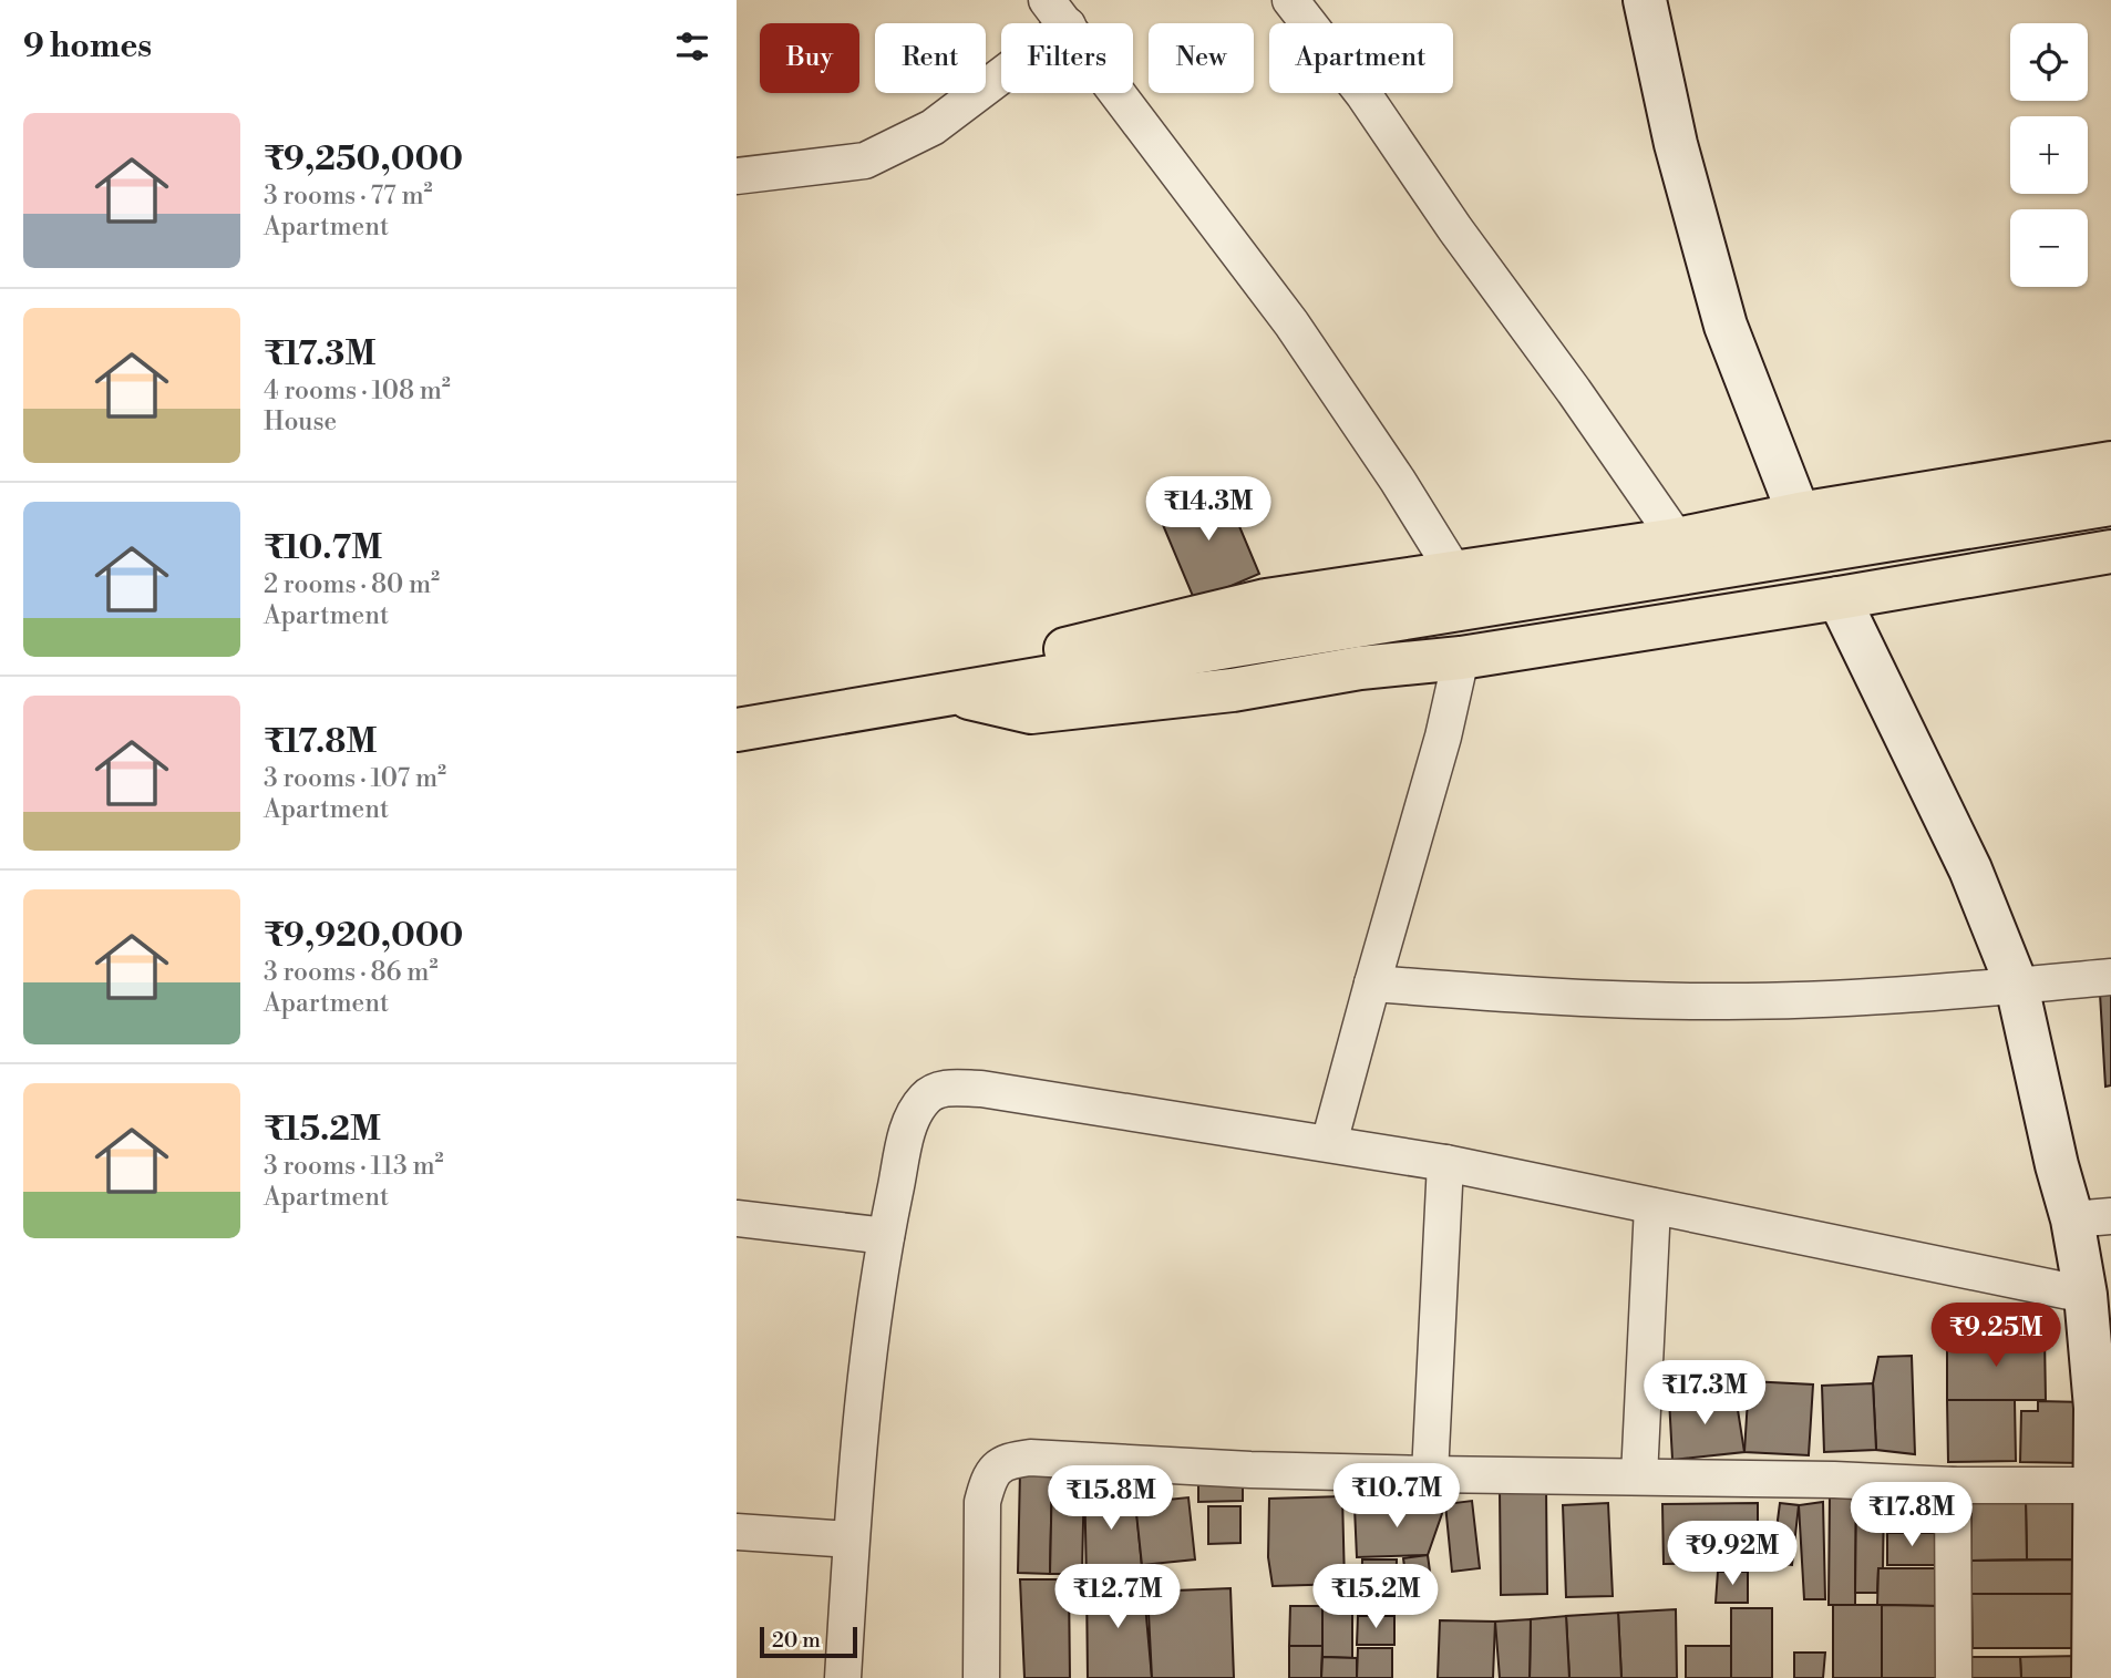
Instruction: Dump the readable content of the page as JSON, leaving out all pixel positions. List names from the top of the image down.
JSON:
{
  "scale_bar": "20 m",
  "page": {
    "heading": "9 homes",
    "map_buttons": ["+", "−"],
    "chip": [
      "Buy",
      "Rent",
      "Filters",
      "New",
      "Apartment"
    ],
    "list": [
      {
        "name": "₹9,250,000",
        "note": "3 rooms · 77 m² · Apartment"
      },
      {
        "name": "₹17.3M",
        "note": "4 rooms · 108 m² · House"
      },
      {
        "name": "₹10.7M",
        "note": "2 rooms · 80 m² · Apartment"
      },
      {
        "name": "₹17.8M",
        "note": "3 rooms · 107 m² · Apartment"
      },
      {
        "name": "₹9,920,000",
        "note": "3 rooms · 86 m² · Apartment"
      },
      {
        "name": "₹15.2M",
        "note": "3 rooms · 113 m² · Apartment"
      }
    ],
    "price": [
      "₹14.3M",
      "₹9.25M",
      "₹17.3M",
      "₹10.7M",
      "₹15.8M",
      "₹17.8M",
      "₹9.92M",
      "₹12.7M",
      "₹15.2M"
    ],
    "scale": "20 m"
  }
}
